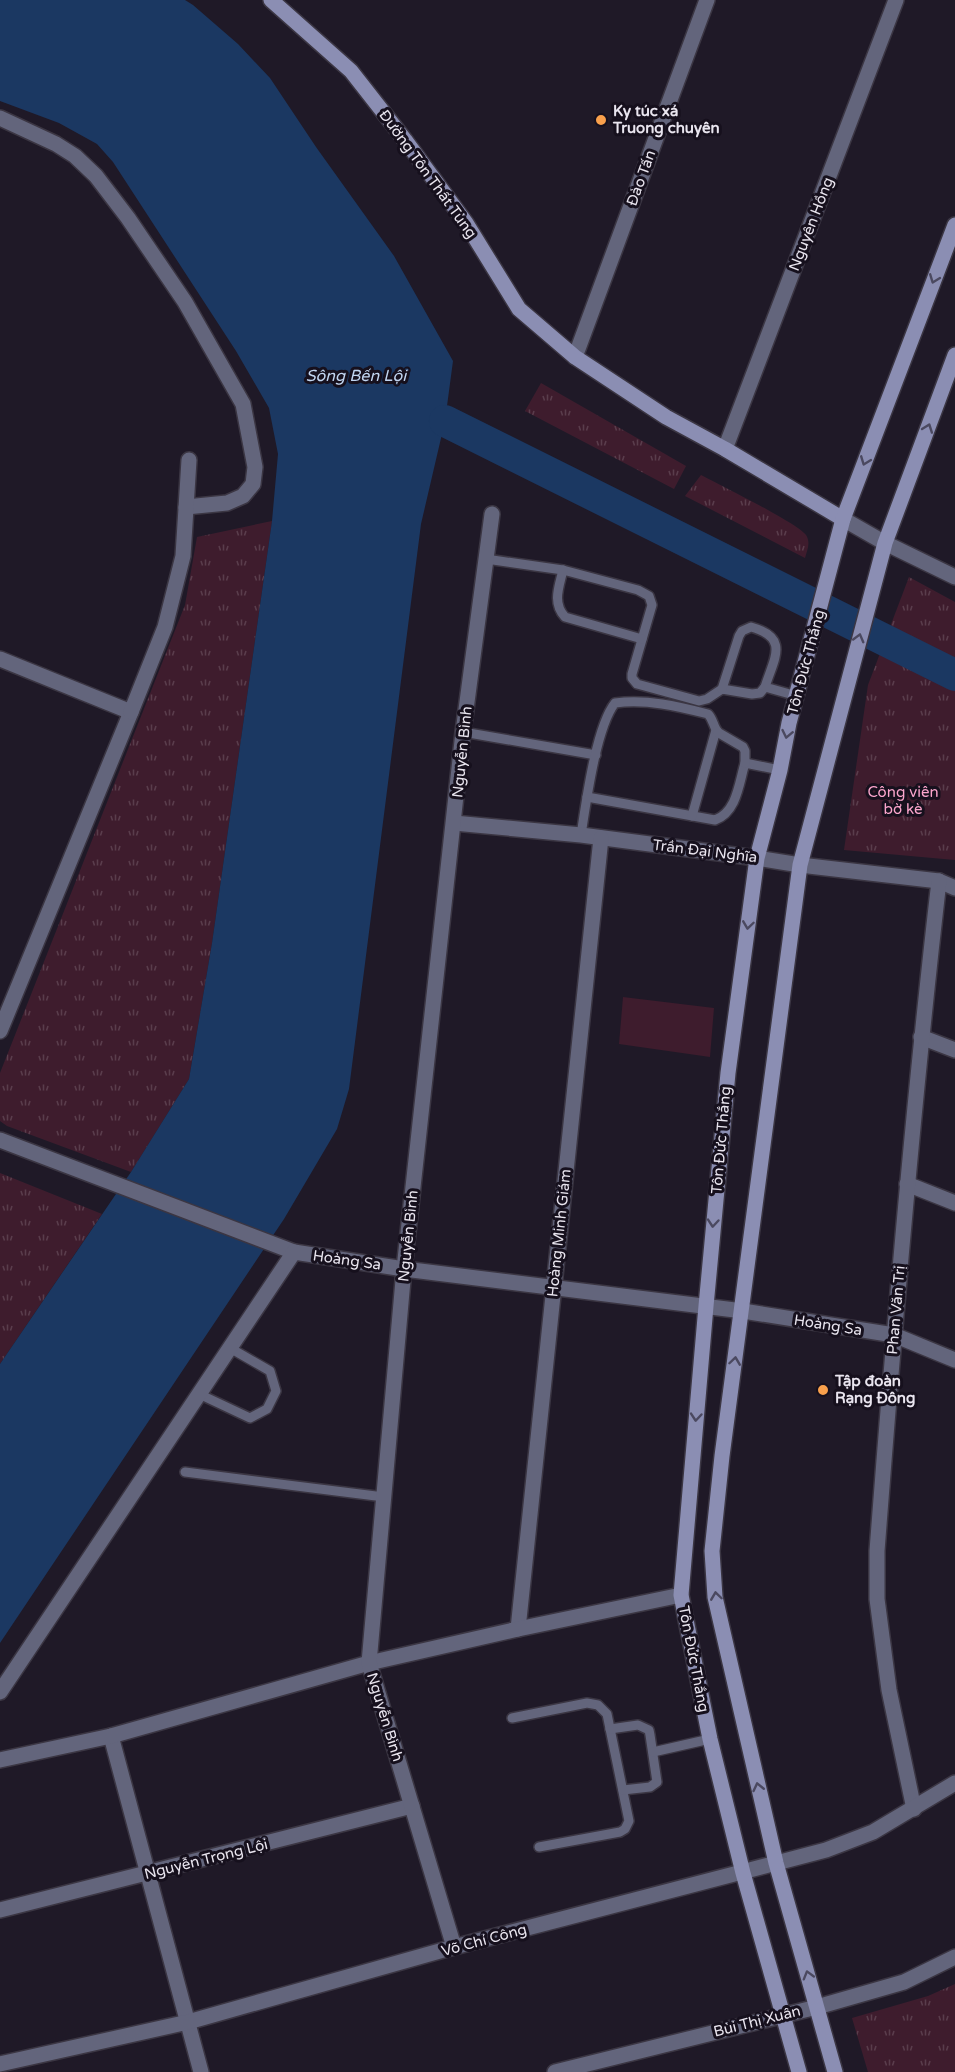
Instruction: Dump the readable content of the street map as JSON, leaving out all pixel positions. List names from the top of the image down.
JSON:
{
  "streets": {
    "main road": ["Đường Tôn Thất Tùng", "Tôn Đức Thắng"],
    "street": [
      "Đào Tấn",
      "Nguyên Hồng",
      "Nguyễn Bình",
      "Trần Đại Nghĩa",
      "Hoàng Minh Giám",
      "Hoàng Sa",
      "Phan Văn Trị",
      "Nguyễn Trọng Lội",
      "Võ Chí Công",
      "Bùi Thị Xuân"
    ]
  },
  "crossings": [
    ["Đường Tôn Thất Tùng", "Đào Tấn"],
    ["Đường Tôn Thất Tùng", "Nguyên Hồng"],
    ["Đường Tôn Thất Tùng", "Tôn Đức Thắng"],
    ["Tôn Đức Thắng", "Trần Đại Nghĩa"],
    ["Tôn Đức Thắng", "Hoàng Sa"],
    ["Tôn Đức Thắng", "Võ Chí Công"],
    ["Tôn Đức Thắng", "Bùi Thị Xuân"],
    ["Nguyễn Bình", "Trần Đại Nghĩa"],
    ["Nguyễn Bình", "Hoàng Sa"],
    ["Nguyễn Bình", "Nguyễn Trọng Lội"],
    ["Nguyễn Bình", "Võ Chí Công"],
    ["Trần Đại Nghĩa", "Hoàng Minh Giám"],
    ["Trần Đại Nghĩa", "Phan Văn Trị"],
    ["Hoàng Minh Giám", "Hoàng Sa"],
    ["Hoàng Sa", "Phan Văn Trị"],
    ["Phan Văn Trị", "Võ Chí Công"]
  ],
  "water": ["Sông Bến Lội"],
  "parks": ["Công viên bờ kè"],
  "places": ["Ky túc xá Truong chuyên", "Tập đoàn Rạng Đông"]
}
